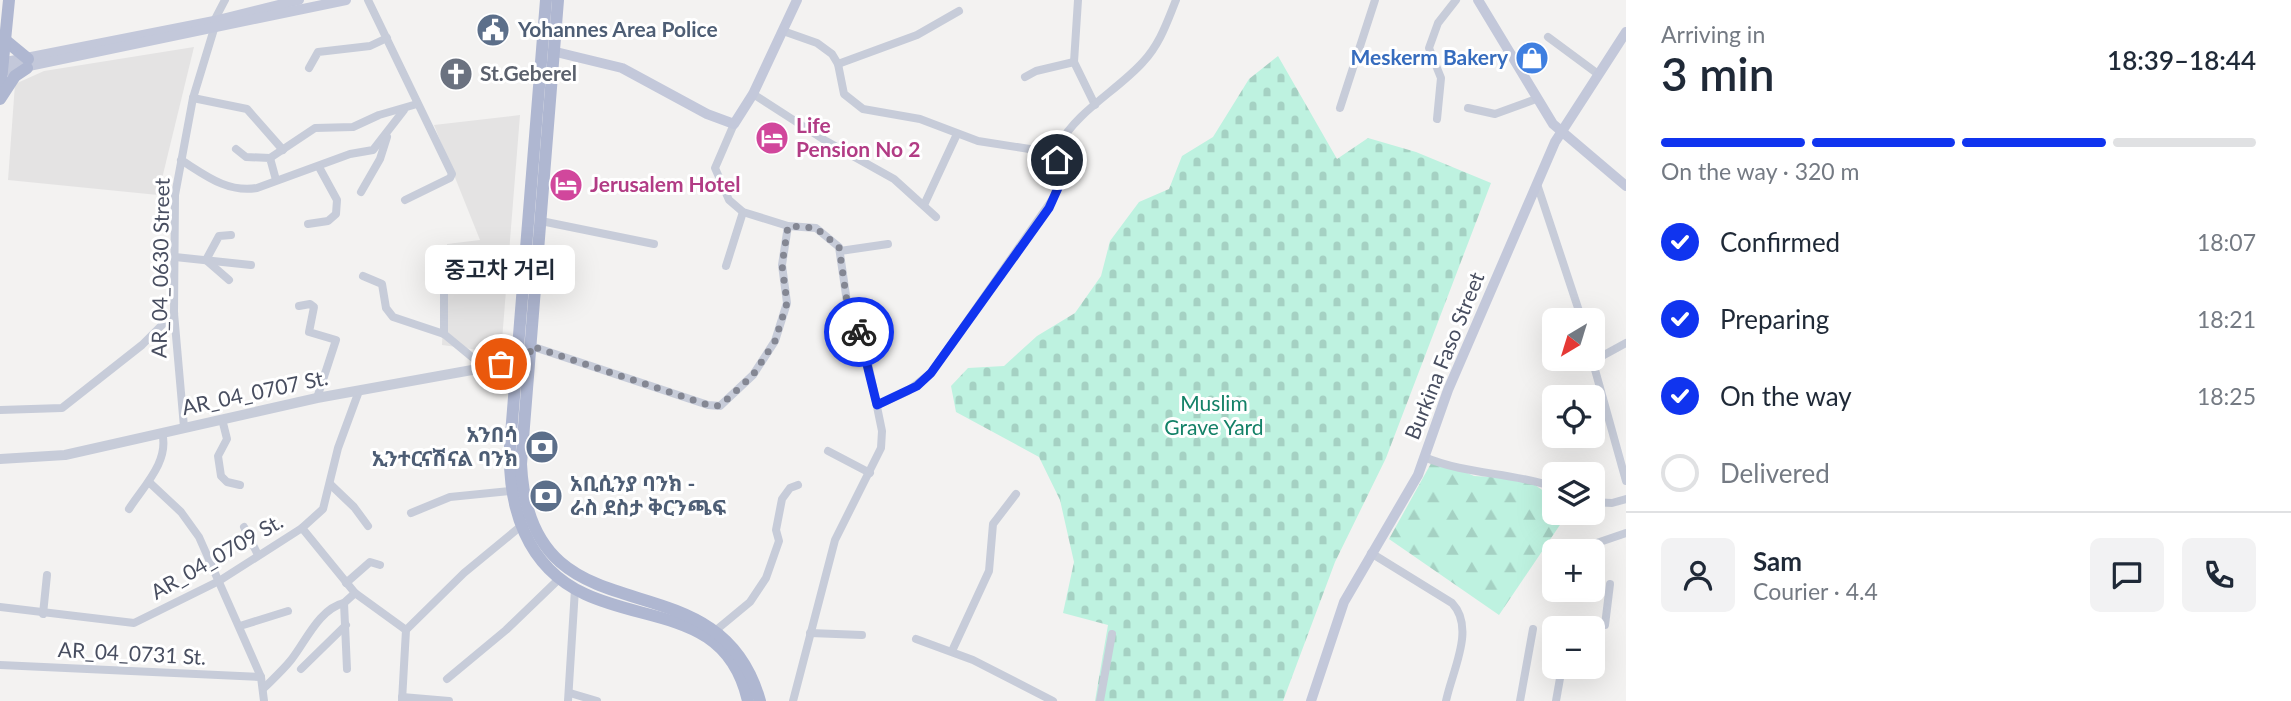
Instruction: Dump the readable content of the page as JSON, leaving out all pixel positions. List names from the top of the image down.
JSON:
{
  "streets": {
    "main road": ["Burkina Faso Street"],
    "street": [
      "AR_04_0630 Street",
      "AR_04_0707 St.",
      "AR_04_0709 St.",
      "AR_04_0731 St."
    ]
  },
  "crossings": [
    ["AR_04_0630 Street", "AR_04_0707 St."],
    ["AR_04_0707 St.", "AR_04_0709 St."]
  ],
  "parks": ["Muslim Grave Yard"],
  "places": {
    "public building": ["Yohannes Area Police"],
    "shop": ["Meskerm Bakery"],
    "church": ["St.Geberel"],
    "hotel": ["Life Pension No 2", "Jerusalem Hotel"],
    "other": ["중고차 거리"],
    "bank": ["አንበሳ ኢንተርናሽናል ባንክ", "አቢሲንያ ባንክ - ራስ ደስታ ቅርንጫፍ"]
  },
  "north": "bottom left",
  "page": {
    "heading": ["3 min", "Arriving in", "18:39–18:44"],
    "panel": ["Sam", "Courier · 4.4"],
    "bar": "On the way · 320 m",
    "list": [
      ["Confirmed", "18:07"],
      ["Preparing", "18:21"],
      ["On the way", "18:25"],
      "Delivered"
    ],
    "bubble": "중고차 거리",
    "map_buttons": ["+", "−"]
  }
}
